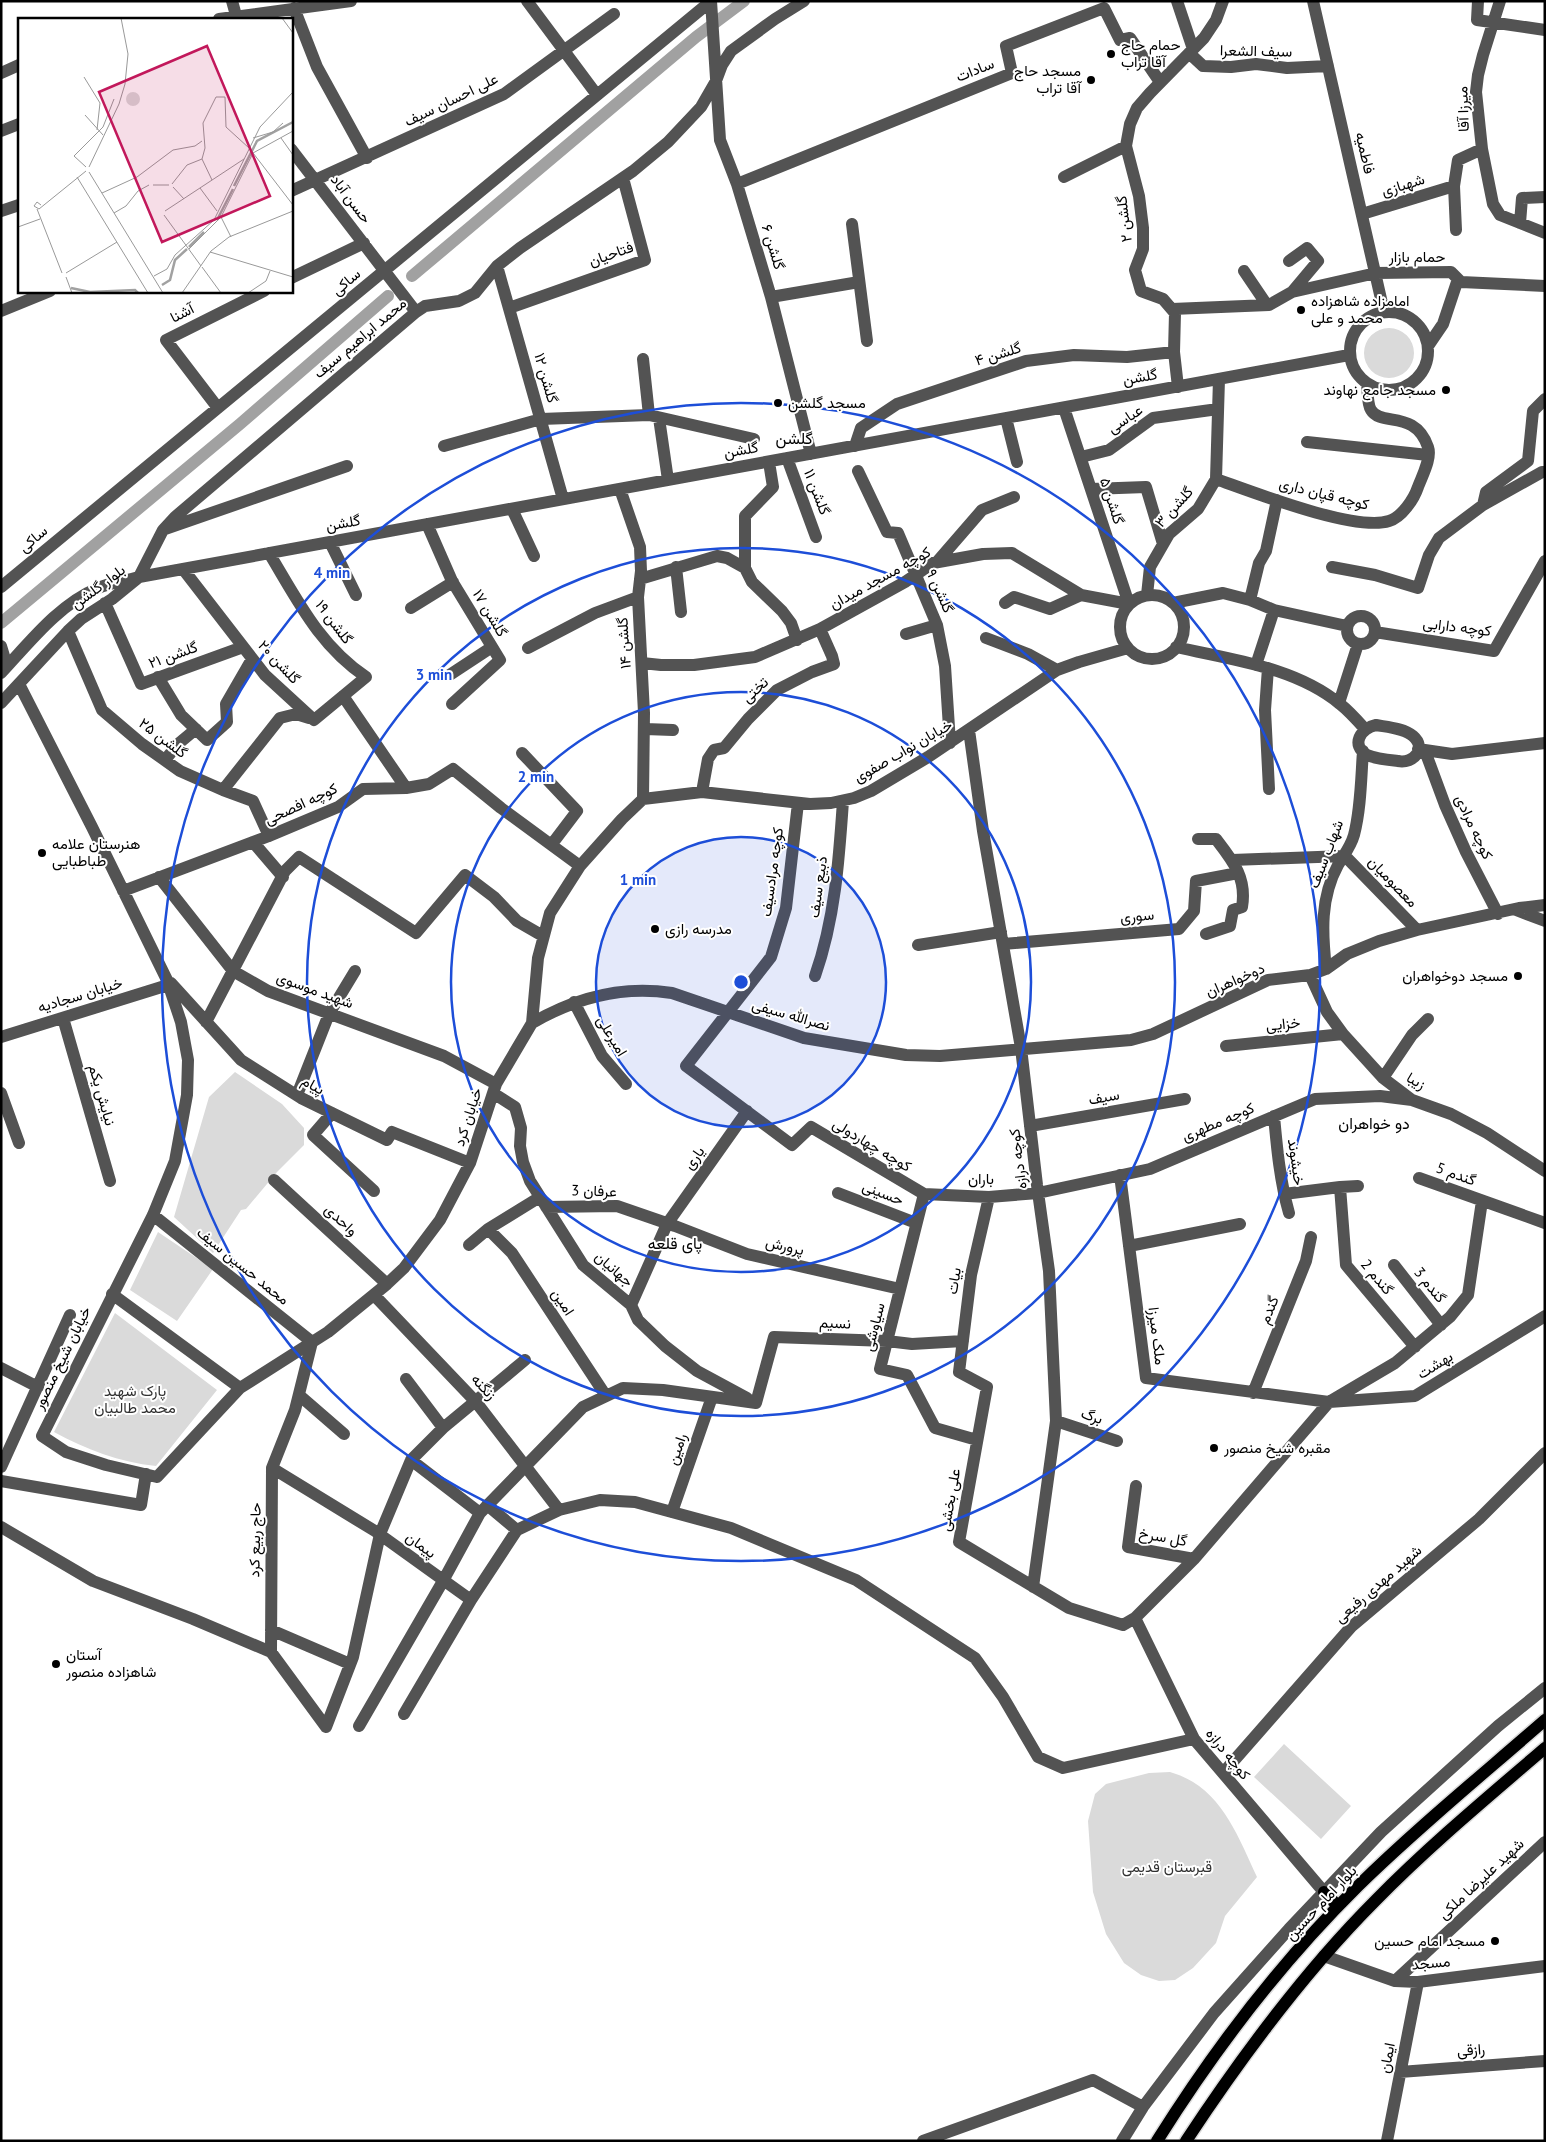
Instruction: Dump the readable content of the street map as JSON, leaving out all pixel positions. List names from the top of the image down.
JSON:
{
  "streets": {
    "main road": ["بلوار امام حسین"],
    "street": [
      "سیف الشعرا",
      "سادات",
      "علی احسان سیف",
      "میرزا آقا",
      "فاطمیه",
      "شهبازی",
      "حسن آباد",
      "گلشن ۲",
      "گلشن ۶",
      "فتاحیان",
      "حمام بازار",
      "ساکی",
      "آشنا",
      "محمد ابراهیم سیف",
      "گلشن ۴",
      "گلشن",
      "گلشن ۱۲",
      "عباسی",
      "گلشن ۱۱",
      "کوچه قپان داری",
      "گلشن ۵",
      "گلشن ۳",
      "کوچه مسجد میدان",
      "بلوار گلشن",
      "گلشن ۹",
      "گلشن ۱۷",
      "گلشن ۱۹",
      "کوچه دارابی",
      "گلشن ۱۴",
      "گلشن ۲۱",
      "گلشن ۲۰",
      "تختی",
      "گلشن ۲۵",
      "خیابان نواب صفوی",
      "کوچه افصحی",
      "کوچه مرادی",
      "شهاب سیف",
      "کوچه مرادسیف",
      "معصومیان",
      "ذبیع سیف",
      "سوری",
      "دوخواهران",
      "شهید موسوی",
      "خیابان سجادیه",
      "نصرالله سیفی",
      "خزایی",
      "امیرعلی",
      "زیبا",
      "پیام",
      "نیایش یکم",
      "سیف",
      "خیابان کرد",
      "کوچه مطهری",
      "کوچه چهاردولی",
      "یاری",
      "کوچه درازه",
      "خیشوند",
      "گندم 5",
      "باران",
      "عرفان 3",
      "حسینی",
      "واحدی",
      "پرورش",
      "محمد حسین سیف",
      "جهانیان",
      "گندم 2",
      "بیات",
      "گندم 3",
      "امین",
      "گندم",
      "نسیم",
      "سیاوشی",
      "ملک میرزا",
      "خیابان شیخ منصور",
      "بهشت",
      "زنگنه",
      "برگ",
      "رامین",
      "علی بخشی",
      "گل سرخ",
      "حاج ربیع کرد",
      "پیمان",
      "شهید مهدی رفیعی",
      "شهید علیرضا ملکی",
      "مسجد",
      "رازقی",
      "ایمان"
    ]
  },
  "crossings": [
    ["سیف الشعرا", "فاطمیه"],
    ["سادات", "گلشن ۶"],
    ["علی احسان سیف", "حسن آباد"],
    ["فاطمیه", "شهبازی"],
    ["فاطمیه", "حمام بازار"],
    ["فاطمیه", "گلشن"],
    ["حسن آباد", "ساکی"],
    ["حسن آباد", "محمد ابراهیم سیف"],
    ["گلشن ۶", "ساکی"],
    ["گلشن ۶", "محمد ابراهیم سیف"],
    ["گلشن ۶", "گلشن"],
    ["فتاحیان", "محمد ابراهیم سیف"],
    ["فتاحیان", "گلشن ۱۲"],
    ["ساکی", "آشنا"],
    ["محمد ابراهیم سیف", "گلشن"],
    ["محمد ابراهیم سیف", "گلشن ۱۲"],
    ["محمد ابراهیم سیف", "بلوار گلشن"],
    ["گلشن ۴", "گلشن"],
    ["گلشن", "گلشن ۱۲"],
    ["گلشن", "گلشن ۱۱"],
    ["گلشن", "گلشن ۵"],
    ["گلشن", "بلوار گلشن"],
    ["گلشن", "گلشن ۱۷"],
    ["گلشن", "گلشن ۱۹"],
    ["گلشن", "گلشن ۱۴"],
    ["گلشن", "گلشن ۲۰"],
    ["عباسی", "گلشن ۵"],
    ["کوچه قپان داری", "گلشن ۳"],
    ["گلشن ۵", "گلشن ۳"],
    ["گلشن ۵", "کوچه مسجد میدان"],
    ["گلشن ۵", "خیابان نواب صفوی"],
    ["گلشن ۳", "کوچه مسجد میدان"],
    ["گلشن ۳", "خیابان نواب صفوی"],
    ["کوچه مسجد میدان", "گلشن ۹"],
    ["کوچه مسجد میدان", "گلشن ۱۴"],
    ["کوچه مسجد میدان", "تختی"],
    ["کوچه مسجد میدان", "خیابان نواب صفوی"],
    ["بلوار گلشن", "گلشن ۲۱"],
    ["بلوار گلشن", "گلشن ۲۵"],
    ["گلشن ۹", "خیابان نواب صفوی"],
    ["گلشن ۱۴", "خیابان نواب صفوی"],
    ["گلشن ۱۴", "خیابان کرد"],
    ["گلشن ۲۱", "گلشن ۲۰"],
    ["تختی", "خیابان نواب صفوی"],
    ["گلشن ۲۵", "کوچه افصحی"],
    ["خیابان نواب صفوی", "کوچه مرادسیف"],
    ["خیابان نواب صفوی", "ذبیع سیف"],
    ["خیابان نواب صفوی", "خیابان کرد"],
    ["خیابان نواب صفوی", "کوچه درازه"],
    ["کوچه افصحی", "شهید موسوی"],
    ["کوچه افصحی", "خیابان کرد"],
    ["کوچه مرادی", "دوخواهران"],
    ["شهاب سیف", "معصومیان"],
    ["شهاب سیف", "دوخواهران"],
    ["کوچه مرادسیف", "نصرالله سیفی"],
    ["کوچه مرادسیف", "کوچه چهاردولی"],
    ["معصومیان", "دوخواهران"],
    ["سوری", "کوچه درازه"],
    ["دوخواهران", "نصرالله سیفی"],
    ["دوخواهران", "زیبا"],
    ["دوخواهران", "کوچه درازه"],
    ["شهید موسوی", "خیابان کرد"],
    ["شهید موسوی", "جهانیان"],
    ["خیابان سجادیه", "پیام"],
    ["خیابان سجادیه", "نیایش یکم"],
    ["خیابان سجادیه", "خیابان شیخ منصور"],
    ["نصرالله سیفی", "امیرعلی"],
    ["نصرالله سیفی", "خیابان کرد"],
    ["نصرالله سیفی", "کوچه درازه"],
    ["خزایی", "زیبا"],
    ["زیبا", "کوچه مطهری"],
    ["پیام", "خیابان کرد"],
    ["پیام", "خیابان شیخ منصور"],
    ["سیف", "کوچه درازه"],
    ["خیابان کرد", "واحدی"],
    ["خیابان کرد", "محمد حسین سیف"],
    ["خیابان کرد", "جهانیان"],
    ["خیابان کرد", "خیابان شیخ منصور"],
    ["خیابان کرد", "زنگنه"],
    ["خیابان کرد", "حاج ربیع کرد"],
    ["کوچه مطهری", "کوچه درازه"],
    ["کوچه مطهری", "خیشوند"],
    ["کوچه مطهری", "باران"],
    ["کوچه مطهری", "ملک میرزا"],
    ["کوچه چهاردولی", "یاری"],
    ["کوچه چهاردولی", "باران"],
    ["کوچه چهاردولی", "سیاوشی"],
    ["یاری", "عرفان 3"],
    ["یاری", "پرورش"],
    ["یاری", "جهانیان"],
    ["کوچه درازه", "باران"],
    ["کوچه درازه", "برگ"],
    ["کوچه درازه", "علی بخشی"],
    ["کوچه درازه", "شهید مهدی رفیعی"],
    ["باران", "بیات"],
    ["باران", "سیاوشی"],
    ["عرفان 3", "پرورش"],
    ["عرفان 3", "جهانیان"],
    ["حسینی", "سیاوشی"],
    ["پرورش", "سیاوشی"],
    ["محمد حسین سیف", "خیابان شیخ منصور"],
    ["محمد حسین سیف", "حاج ربیع کرد"],
    ["جهانیان", "نسیم"],
    ["بیات", "نسیم"],
    ["بیات", "علی بخشی"],
    ["گندم", "ملک میرزا"],
    ["نسیم", "سیاوشی"],
    ["سیاوشی", "علی بخشی"],
    ["ملک میرزا", "بهشت"],
    ["حاج ربیع کرد", "پیمان"],
    ["شهید علیرضا ملکی", "مسجد"],
    ["مسجد", "ایمان"],
    ["رازقی", "ایمان"]
  ],
  "districts": ["گلشن", "دو خواهران", "پای قلعه"],
  "parks": ["پارک شهید محمد طالبیان", "قبرستان قدیمی"],
  "places": [
    "حمام حاج آقا تراب",
    "مسجد حاج آقا تراب",
    "امامزاده شاهزاده محمد و علی",
    "مسجد جامع نهاوند",
    "مسجد گلشن",
    "هنرستان علامه طباطبایی",
    "مدرسه رازی",
    "مسجد دوخواهران",
    "مقبره شیخ منصور",
    "آستان شاهزاده منصور",
    "مسجد امام حسین"
  ],
  "rings": [
    "4 min",
    "3 min",
    "2 min",
    "1 min"
  ]
}
